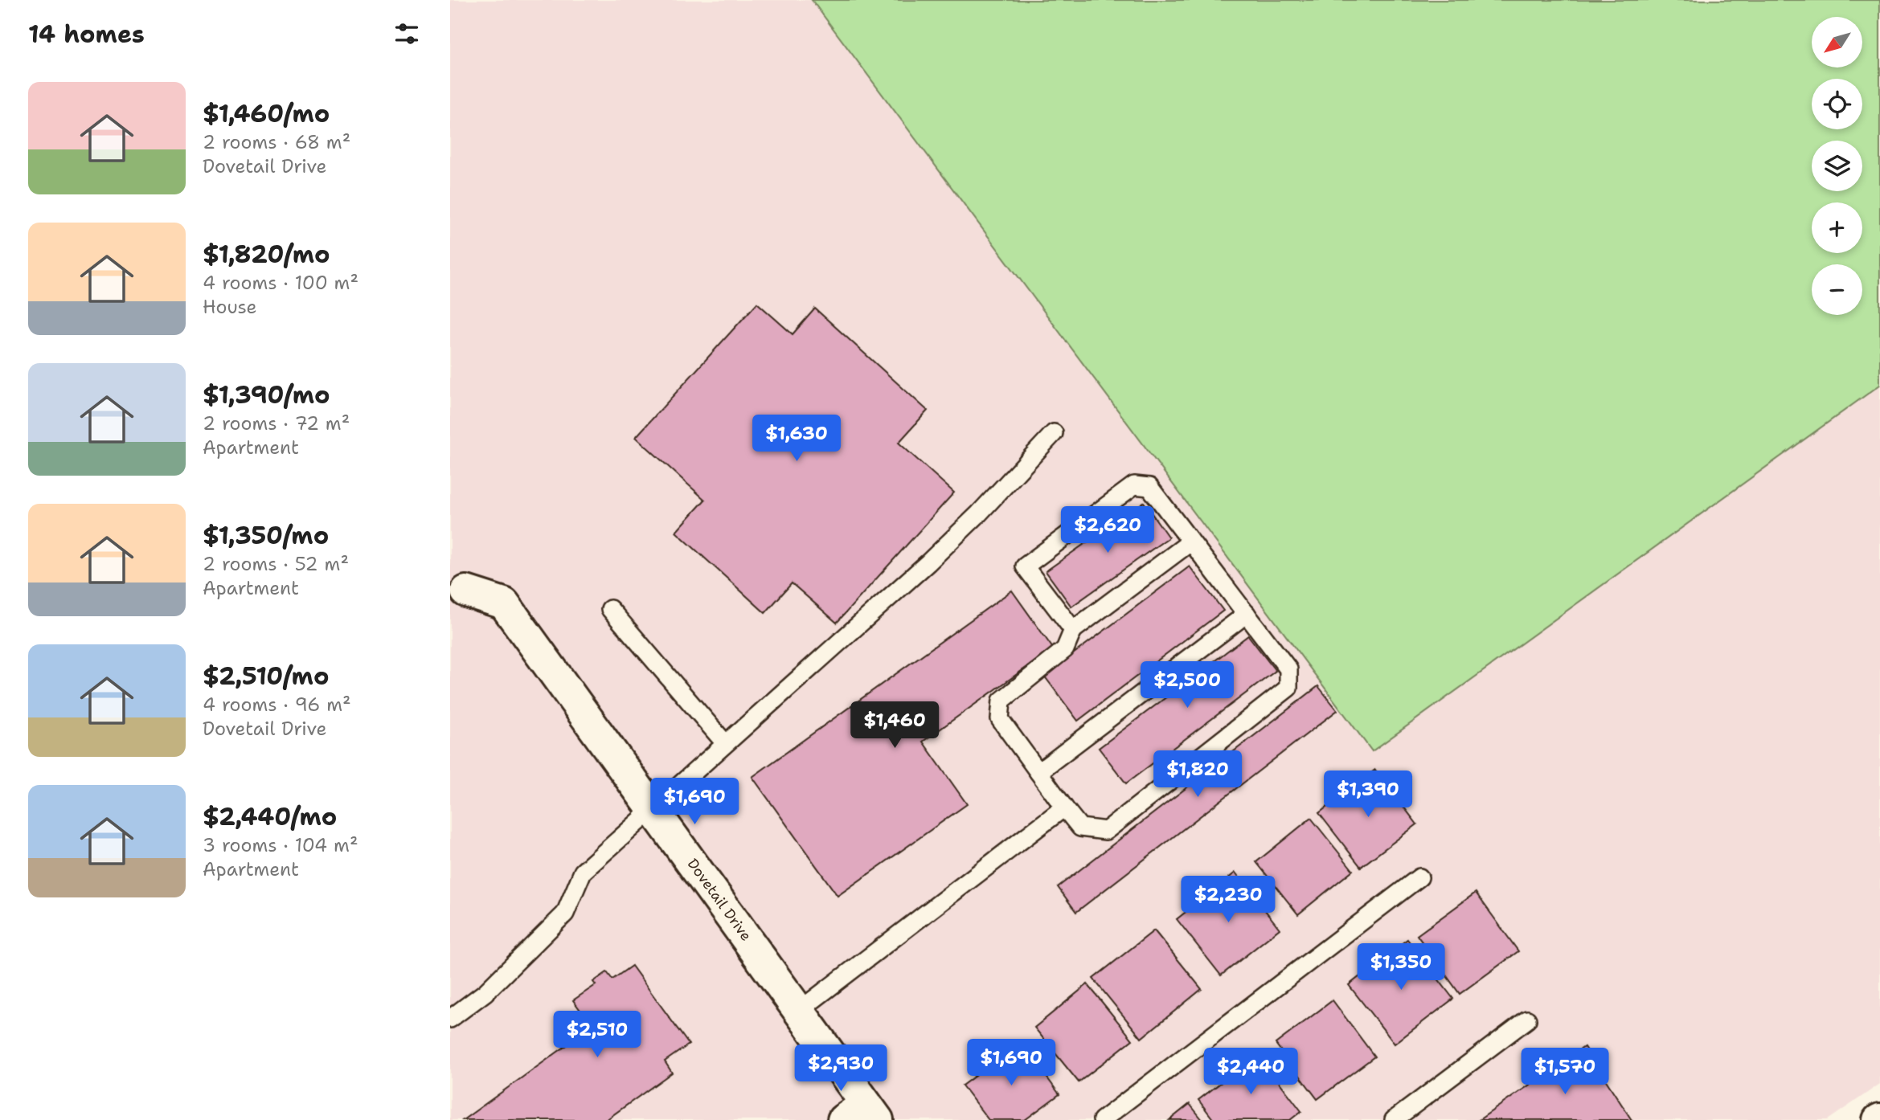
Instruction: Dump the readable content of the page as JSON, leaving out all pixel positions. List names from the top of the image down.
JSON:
{
  "streets": {
    "street": ["Dovetail Drive"]
  },
  "north": "bottom left",
  "page": {
    "heading": "14 homes",
    "map_buttons": ["+", "−"],
    "list": [
      {
        "name": "$1,460/mo",
        "note": "2 rooms · 68 m² · Dovetail Drive"
      },
      {
        "name": "$1,820/mo",
        "note": "4 rooms · 100 m² · House"
      },
      {
        "name": "$1,390/mo",
        "note": "2 rooms · 72 m² · Apartment"
      },
      {
        "name": "$1,350/mo",
        "note": "2 rooms · 52 m² · Apartment"
      },
      {
        "name": "$2,510/mo",
        "note": "4 rooms · 96 m² · Dovetail Drive"
      },
      {
        "name": "$2,440/mo",
        "note": "3 rooms · 104 m² · Apartment"
      }
    ],
    "price": [
      "$1,630",
      "$2,620",
      "$2,500",
      "$1,460",
      "$1,820",
      "$1,390",
      "$1,690",
      "$2,230",
      "$1,350",
      "$2,510",
      "$1,690",
      "$2,930",
      "$2,440",
      "$1,570"
    ]
  }
}
